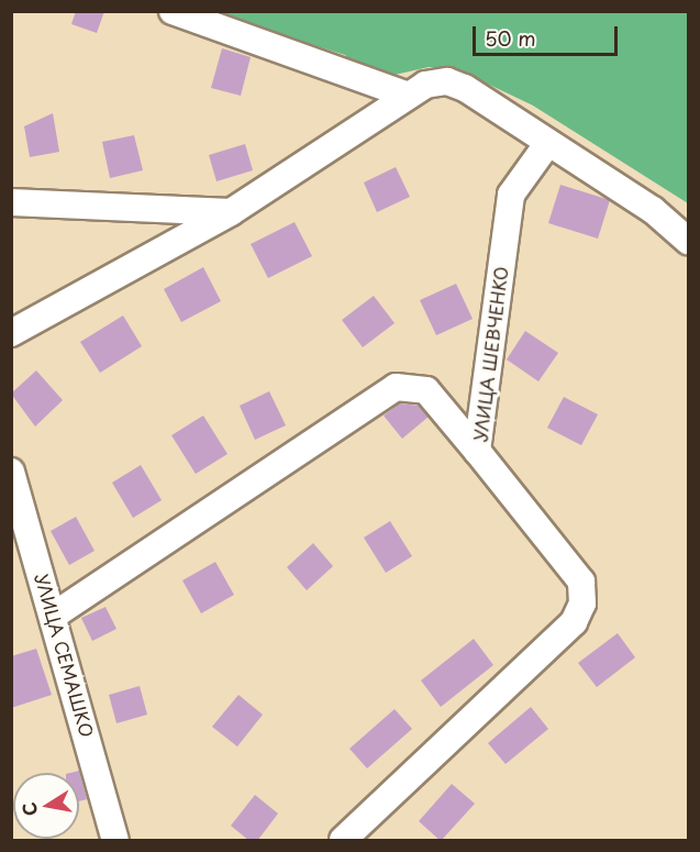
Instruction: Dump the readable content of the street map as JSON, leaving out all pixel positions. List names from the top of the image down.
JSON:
{
  "streets": {
    "street": ["УЛИЦА ШЕВЧЕНКО", "УЛИЦА СЕМАШКО"]
  },
  "scale_bar": "50 m",
  "north": "left"
}
